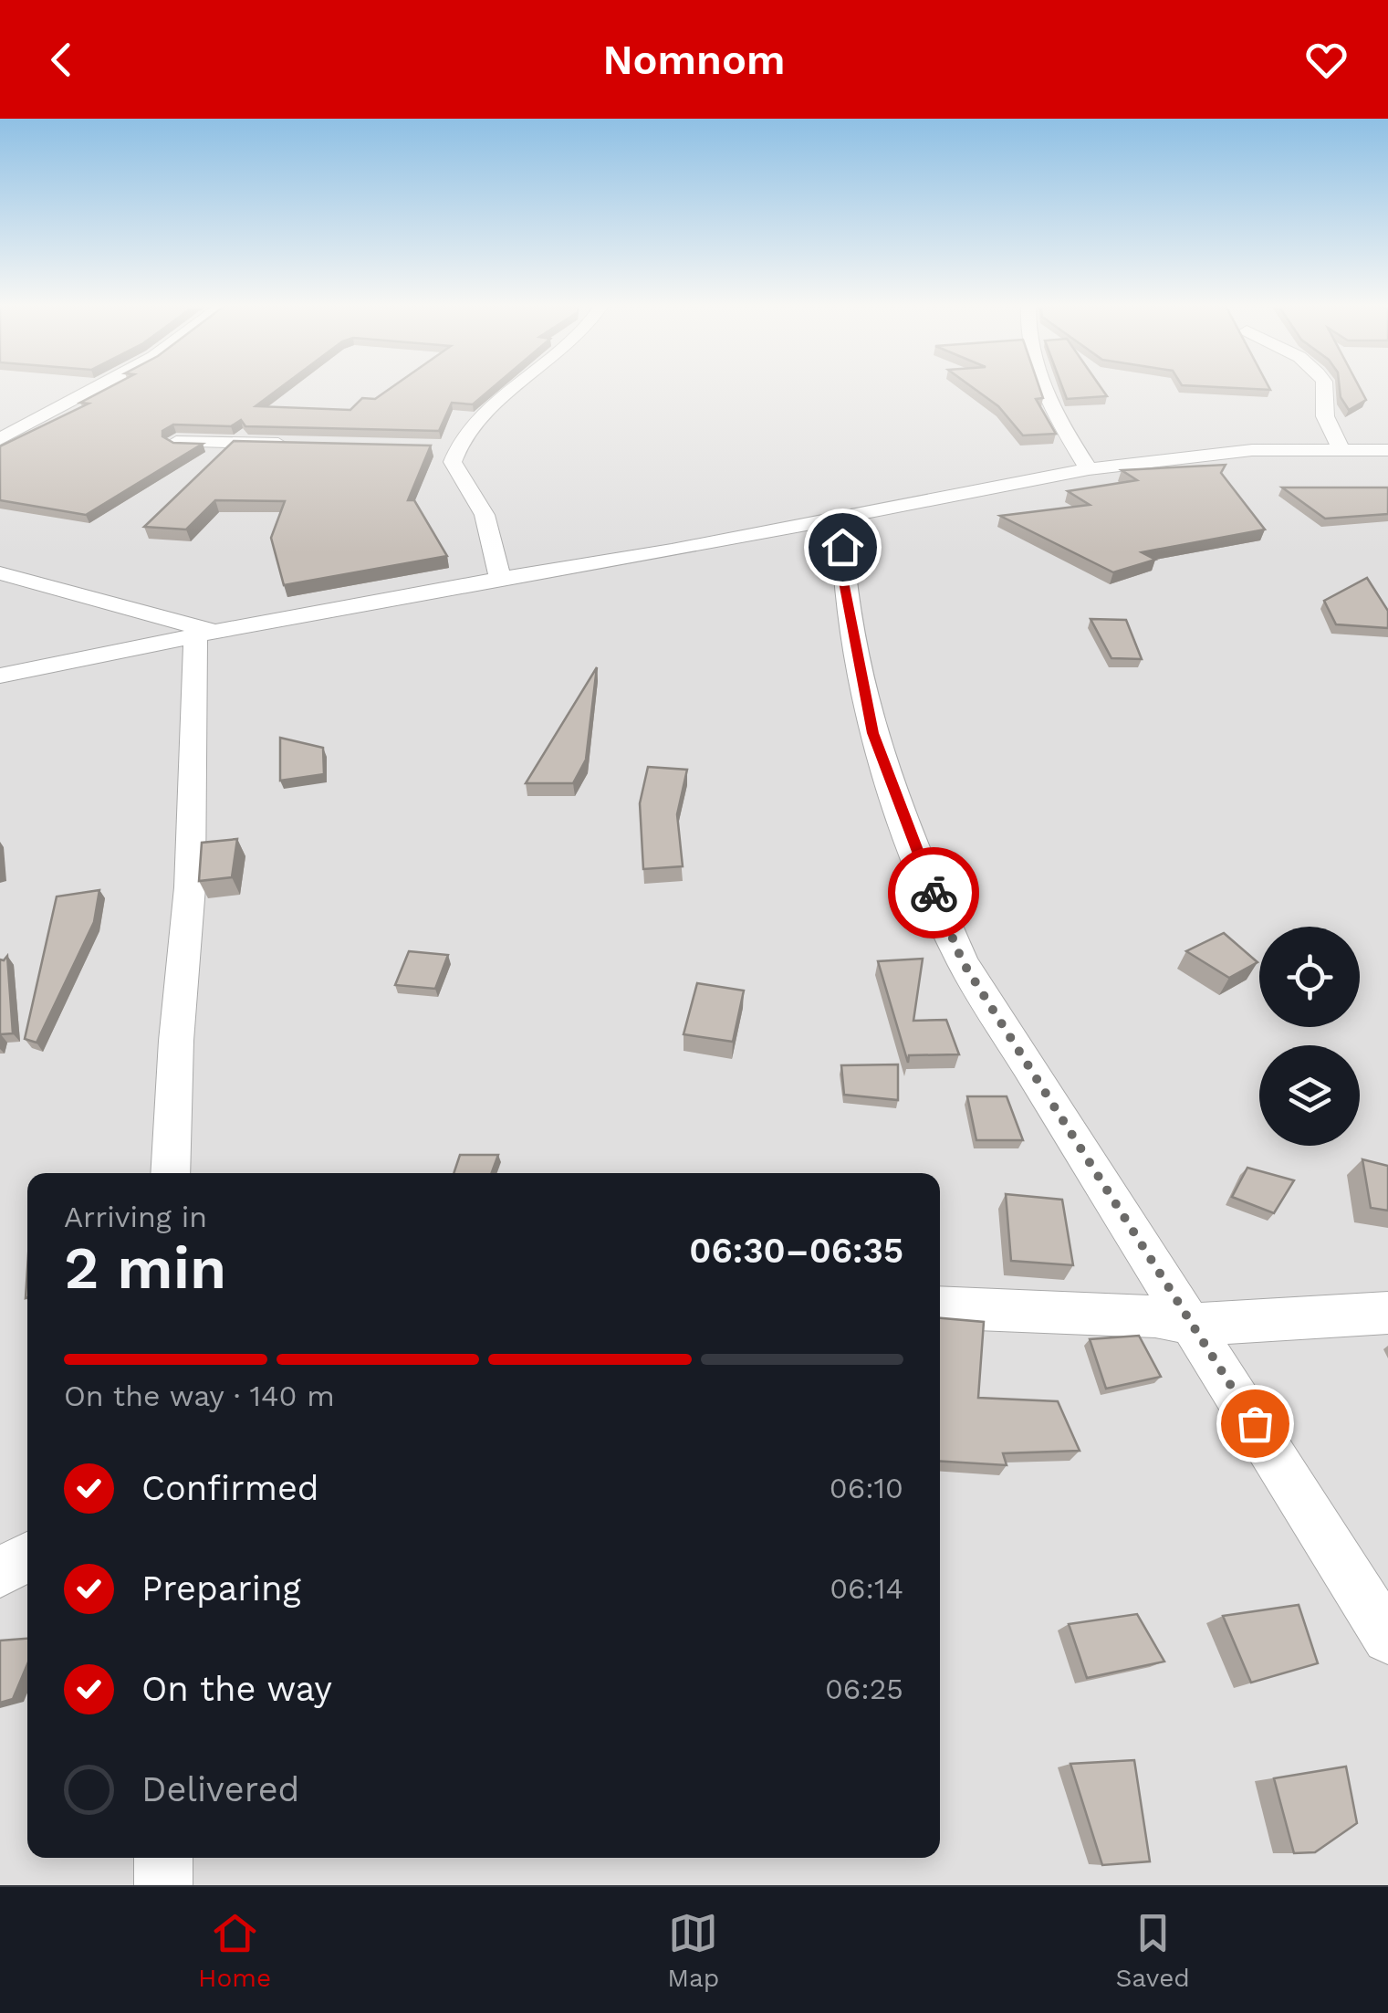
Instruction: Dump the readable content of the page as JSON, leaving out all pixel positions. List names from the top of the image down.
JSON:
{
  "page": {
    "header": "Nomnom",
    "heading": ["2 min", "Arriving in", "06:30–06:35"],
    "bar": "On the way · 140 m",
    "list": [
      ["Confirmed", "06:10"],
      ["Preparing", "06:14"],
      ["On the way", "06:25"],
      "Delivered"
    ],
    "tabs": ["Home", "Map", "Saved"]
  }
}
